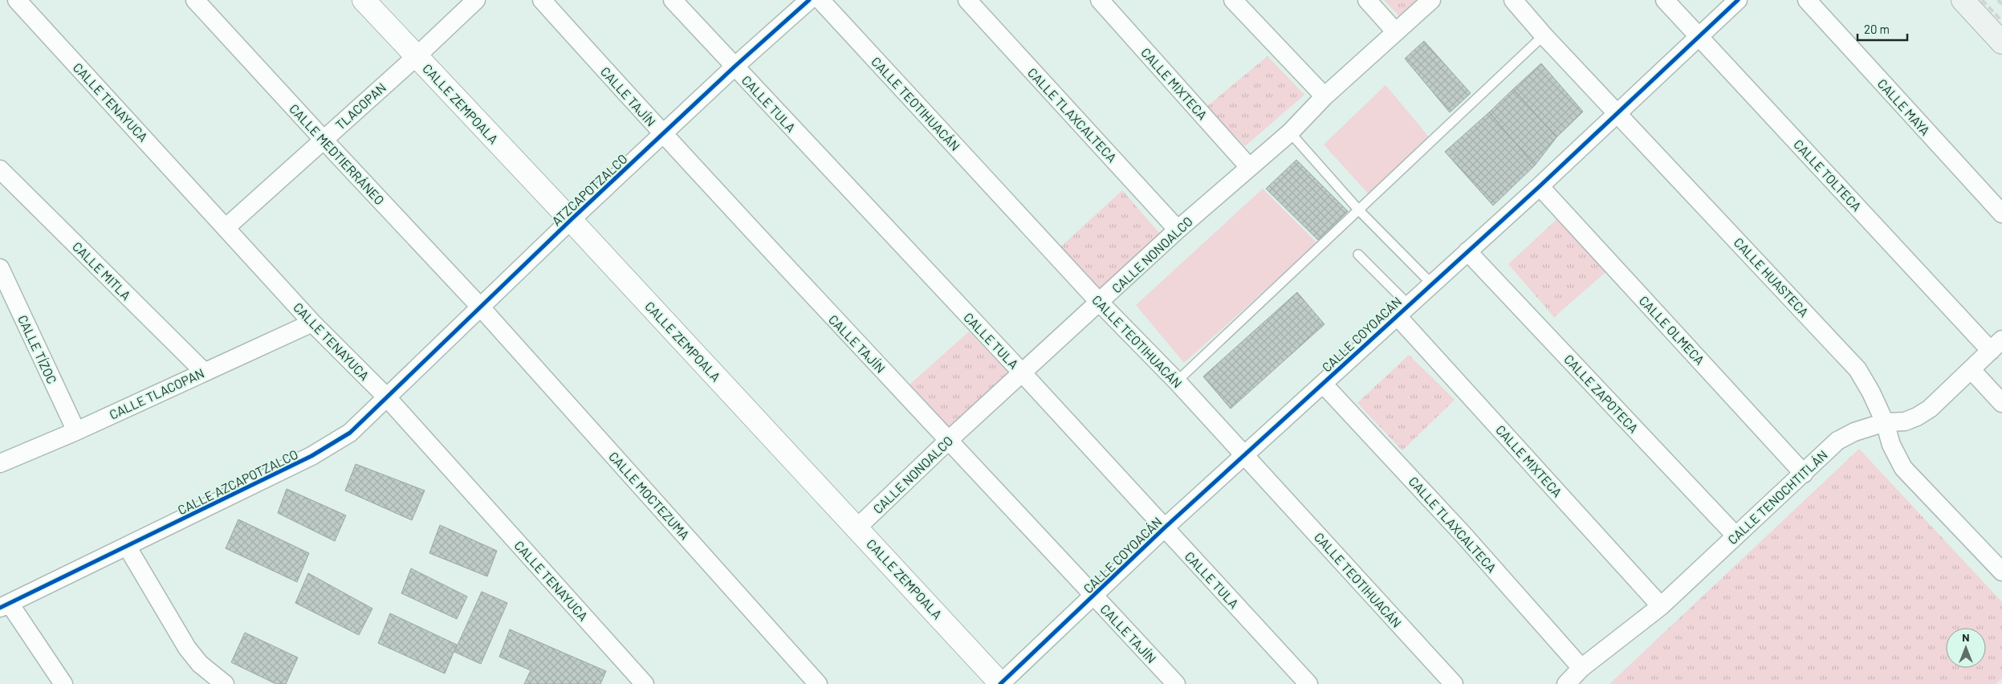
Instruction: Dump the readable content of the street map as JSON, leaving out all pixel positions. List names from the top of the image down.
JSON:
{
  "streets": {
    "street": [
      "CALLE MIXTECA",
      "CALLE TAJÍN",
      "CALLE TENAYUCA",
      "CALLE ZEMPOALA",
      "CALLE TULA",
      "CALLE TEOTIHUACÁN",
      "TLACOPAN",
      "CALLE MAYA",
      "CALLE TLAXCALTECA",
      "CALLE MEDTIERRÁNEO",
      "CALLE TOLTECA",
      "ATZCAPOTZALCO",
      "CALLE NONOALCO",
      "CALLE MITLA",
      "CALLE HUASTECA",
      "CALLE OLMECA",
      "CALLE COYOACÁN",
      "CALLE TÍZOC",
      "CALLE TLACOPAN",
      "CALLE ZAPOTECA",
      "CALLE AZCAPOTZALCO",
      "CALLE MOCTEZUMA",
      "CALLE TENOCHTITLÁN"
    ]
  },
  "crossings": [
    ["CALLE MIXTECA", "CALLE NONOALCO"],
    ["CALLE MIXTECA", "CALLE COYOACÁN"],
    ["CALLE MIXTECA", "CALLE TENOCHTITLÁN"],
    ["CALLE TAJÍN", "ATZCAPOTZALCO"],
    ["CALLE TAJÍN", "CALLE NONOALCO"],
    ["CALLE TAJÍN", "CALLE COYOACÁN"],
    ["CALLE TENAYUCA", "TLACOPAN"],
    ["CALLE TENAYUCA", "ATZCAPOTZALCO"],
    ["CALLE TENAYUCA", "CALLE TLACOPAN"],
    ["CALLE TENAYUCA", "CALLE AZCAPOTZALCO"],
    ["CALLE ZEMPOALA", "TLACOPAN"],
    ["CALLE ZEMPOALA", "ATZCAPOTZALCO"],
    ["CALLE ZEMPOALA", "CALLE NONOALCO"],
    ["CALLE ZEMPOALA", "CALLE COYOACÁN"],
    ["CALLE TULA", "ATZCAPOTZALCO"],
    ["CALLE TULA", "CALLE NONOALCO"],
    ["CALLE TULA", "CALLE COYOACÁN"],
    ["CALLE TEOTIHUACÁN", "CALLE NONOALCO"],
    ["CALLE TEOTIHUACÁN", "CALLE COYOACÁN"],
    ["TLACOPAN", "CALLE MEDTIERRÁNEO"],
    ["CALLE TLAXCALTECA", "CALLE NONOALCO"],
    ["CALLE TLAXCALTECA", "CALLE COYOACÁN"],
    ["CALLE TLAXCALTECA", "CALLE TENOCHTITLÁN"],
    ["CALLE MEDTIERRÁNEO", "ATZCAPOTZALCO"],
    ["CALLE MEDTIERRÁNEO", "CALLE MOCTEZUMA"],
    ["CALLE TOLTECA", "CALLE COYOACÁN"],
    ["CALLE TOLTECA", "CALLE TENOCHTITLÁN"],
    ["ATZCAPOTZALCO", "CALLE AZCAPOTZALCO"],
    ["ATZCAPOTZALCO", "CALLE MOCTEZUMA"],
    ["CALLE MITLA", "CALLE TLACOPAN"],
    ["CALLE HUASTECA", "CALLE COYOACÁN"],
    ["CALLE HUASTECA", "CALLE TENOCHTITLÁN"],
    ["CALLE OLMECA", "CALLE COYOACÁN"],
    ["CALLE OLMECA", "CALLE TENOCHTITLÁN"],
    ["CALLE COYOACÁN", "CALLE ZAPOTECA"],
    ["CALLE TÍZOC", "CALLE TLACOPAN"],
    ["CALLE ZAPOTECA", "CALLE TENOCHTITLÁN"]
  ],
  "scale_bar": "20 m",
  "north": "top"
}
